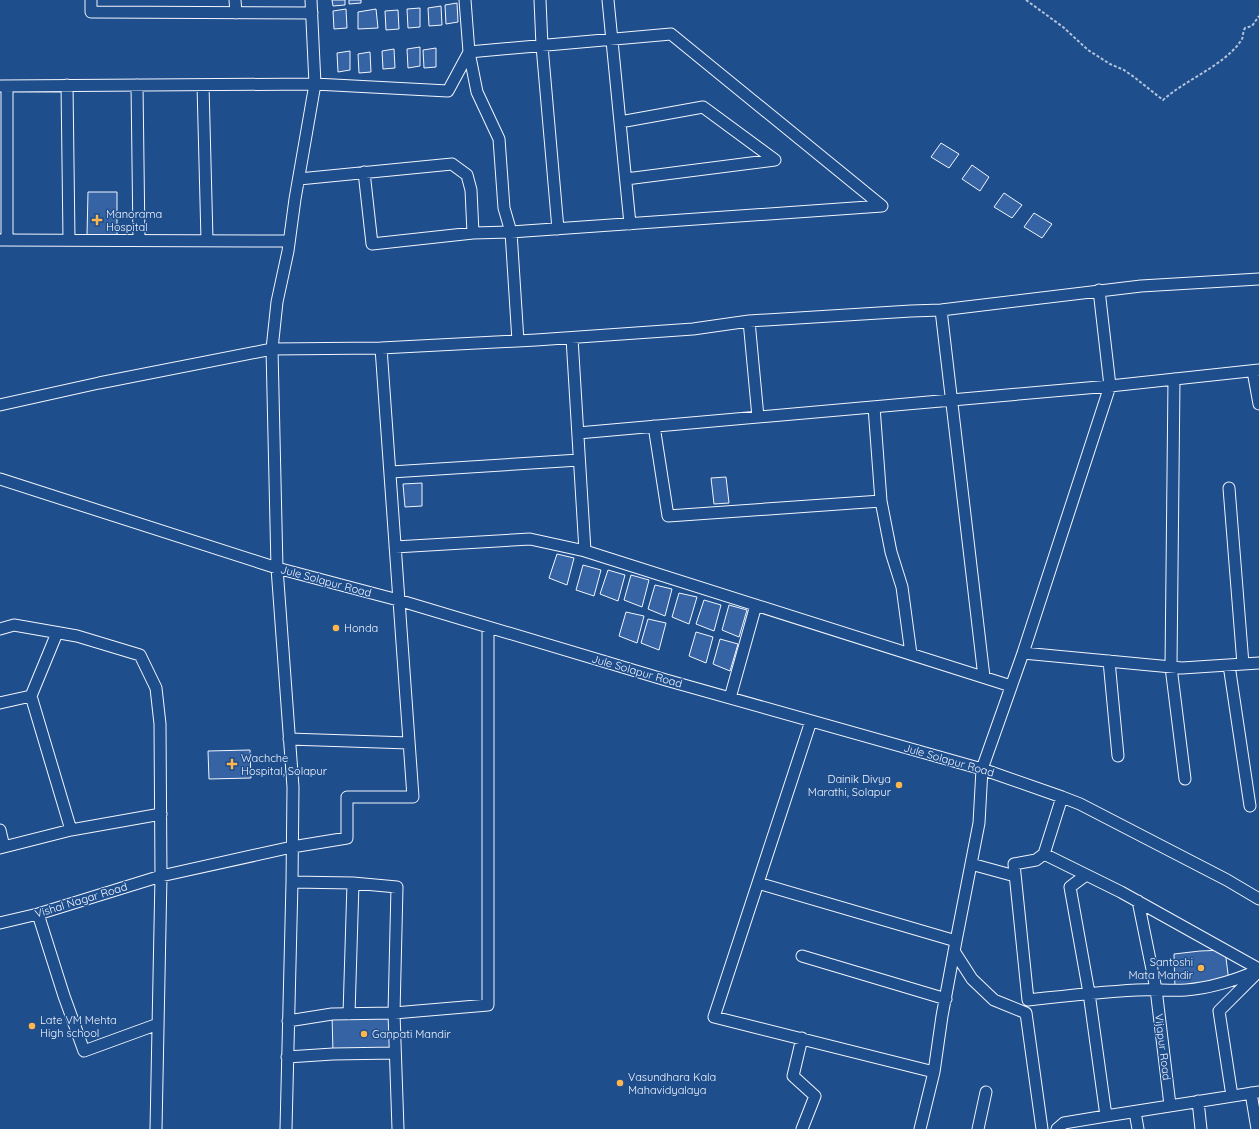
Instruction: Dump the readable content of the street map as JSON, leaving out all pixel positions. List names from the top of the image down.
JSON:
{
  "streets": {
    "street": ["Jule Solapur Road", "Vishal Nagar Road", "Vijapur Road"]
  },
  "places": {
    "health": ["Manorama Hospital", "Wachche Hospital, Solapur"],
    "other": [
      "Honda",
      "Dainik Divya Marathi, Solapur",
      "Santoshi Mata Mandir",
      "Late VM Mehta High school",
      "Ganpati Mandir",
      "Vasundhara Kala Mahavidyalaya"
    ]
  }
}
